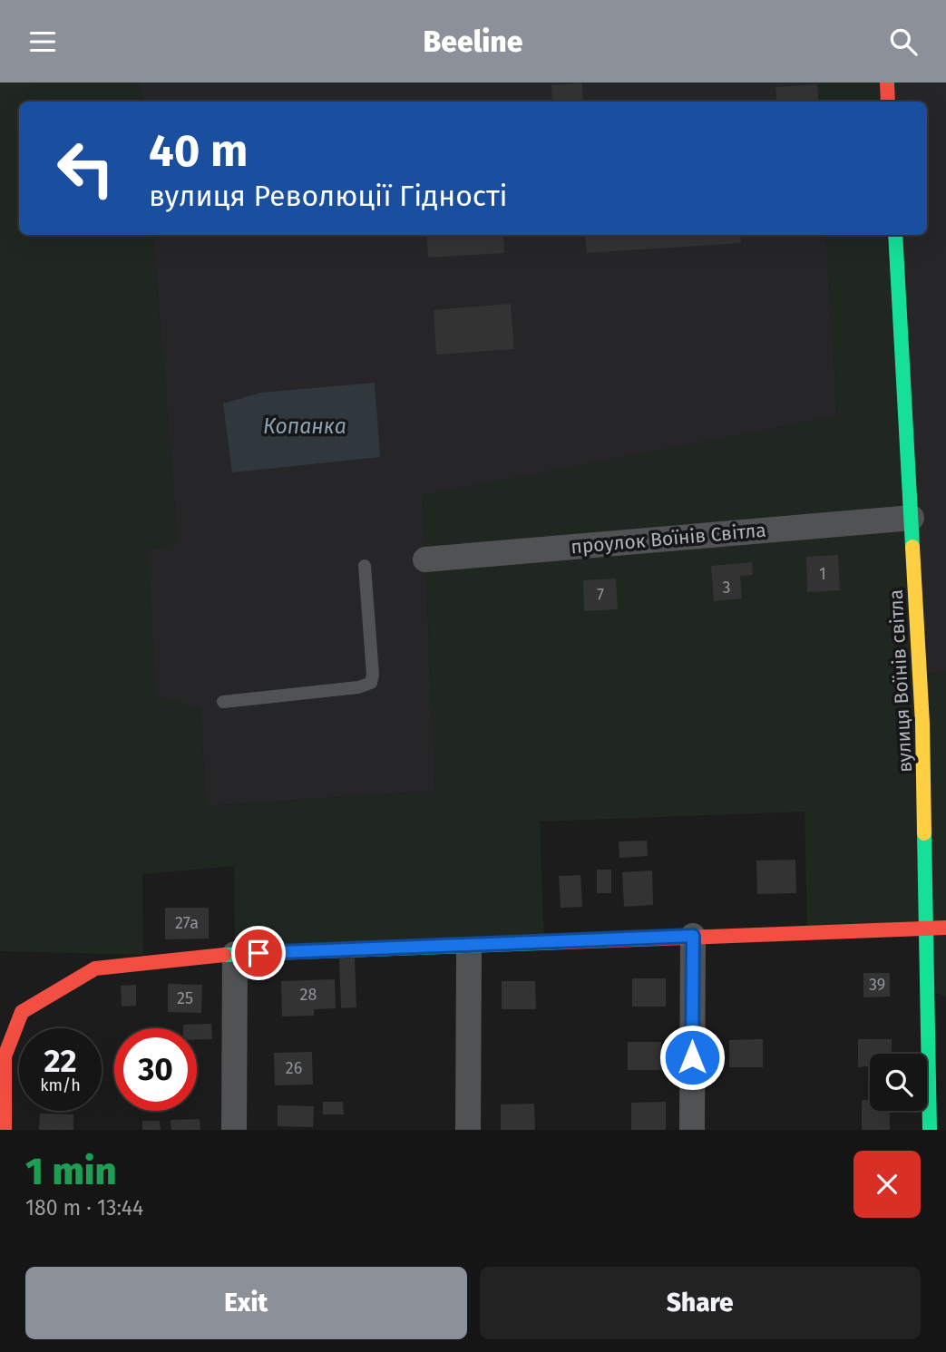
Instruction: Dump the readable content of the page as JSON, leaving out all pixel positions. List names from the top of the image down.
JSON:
{
  "streets": {
    "street": ["проулок Воїнів Світла", "вулиця Воїнів світла"]
  },
  "crossings": [
    ["проулок Воїнів Світла", "вулиця Воїнів світла"]
  ],
  "water": ["Копанка"],
  "house_numbers": [
    "1",
    "3",
    "7",
    "27а",
    "39",
    "28",
    "25",
    "26"
  ],
  "page": {
    "header": "Beeline",
    "turn": ["40 m", "вулиця Революції Гідності"],
    "speed": "22 km/h",
    "limit": "30",
    "heading": ["1 min", "180 m · 13:44"],
    "buttons": ["Exit", "Share"]
  }
}
